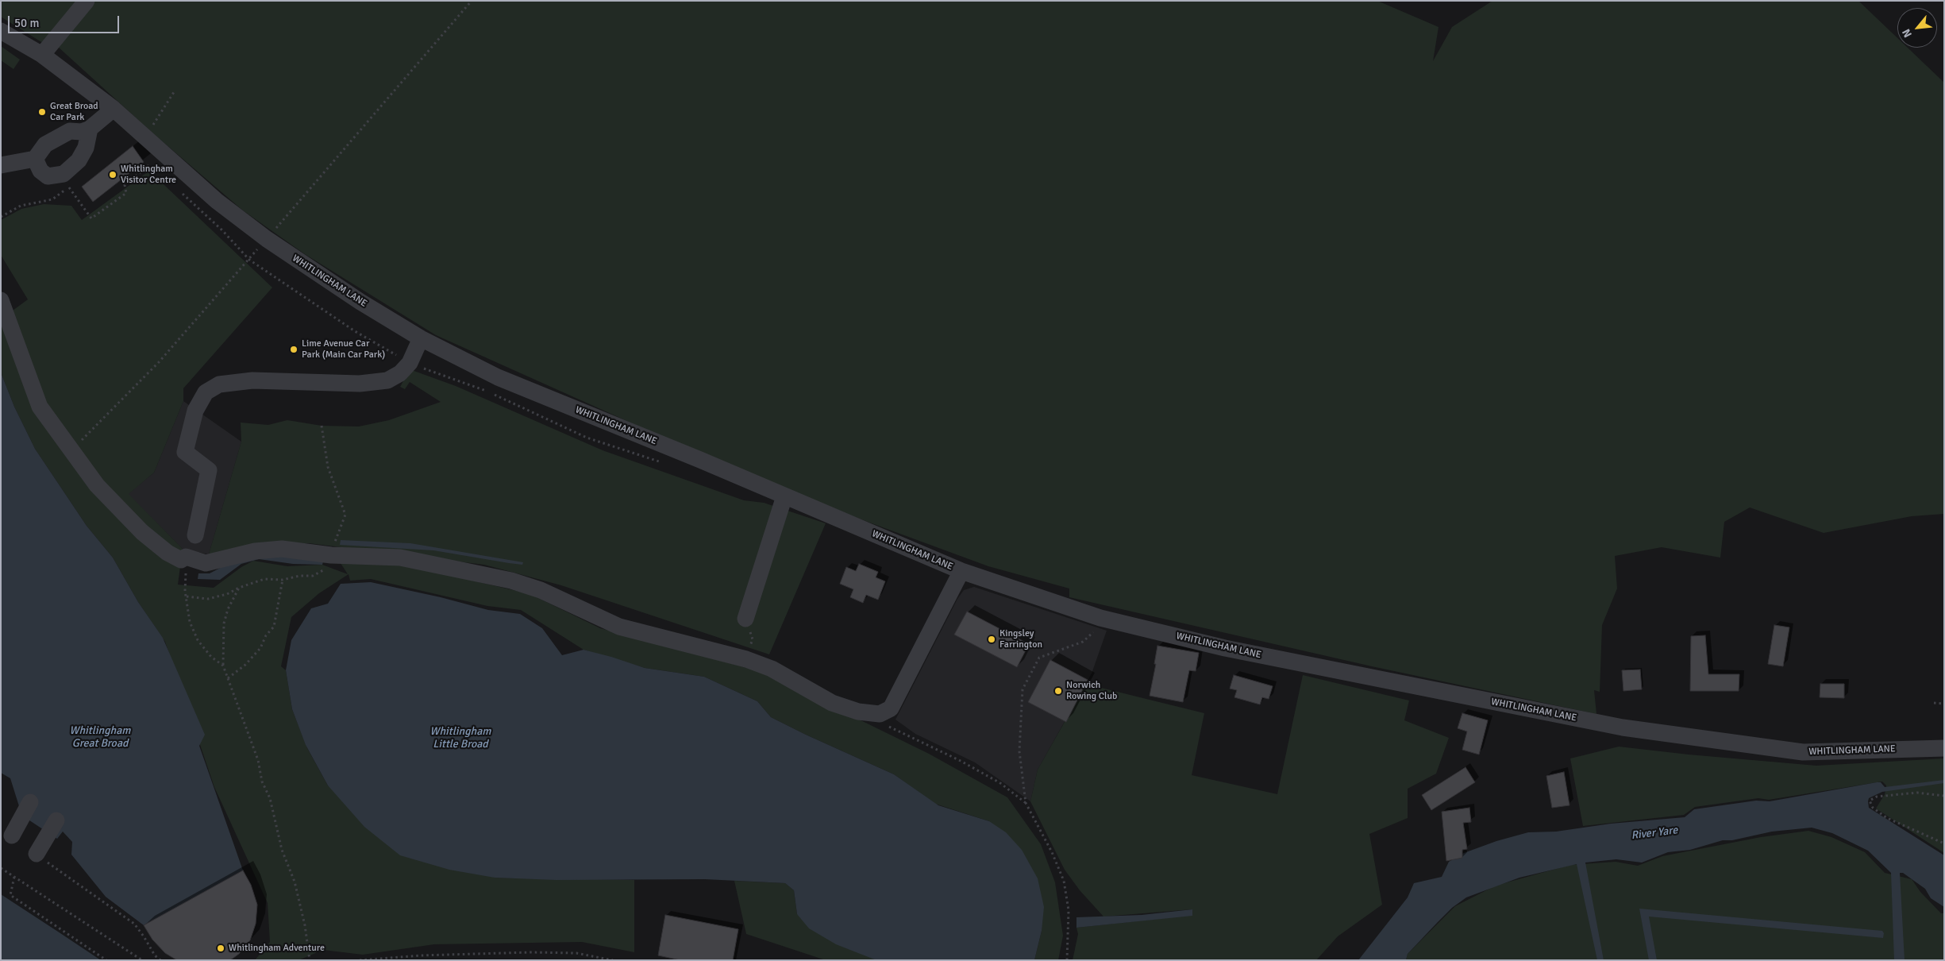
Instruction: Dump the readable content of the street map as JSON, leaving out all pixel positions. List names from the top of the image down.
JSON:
{
  "streets": {
    "street": ["WHITLINGHAM LANE"]
  },
  "water": ["Whitlingham Great Broad", "Whitlingham Little Broad", "River Yare"],
  "places": [
    "Great Broad Car Park",
    "Whitlingham Visitor Centre",
    "Lime Avenue Car Park (Main Car Park)",
    "Kingsley Farrington",
    "Norwich Rowing Club",
    "Whitlingham Adventure"
  ],
  "scale_bar": "50 m",
  "north": "bottom left"
}
